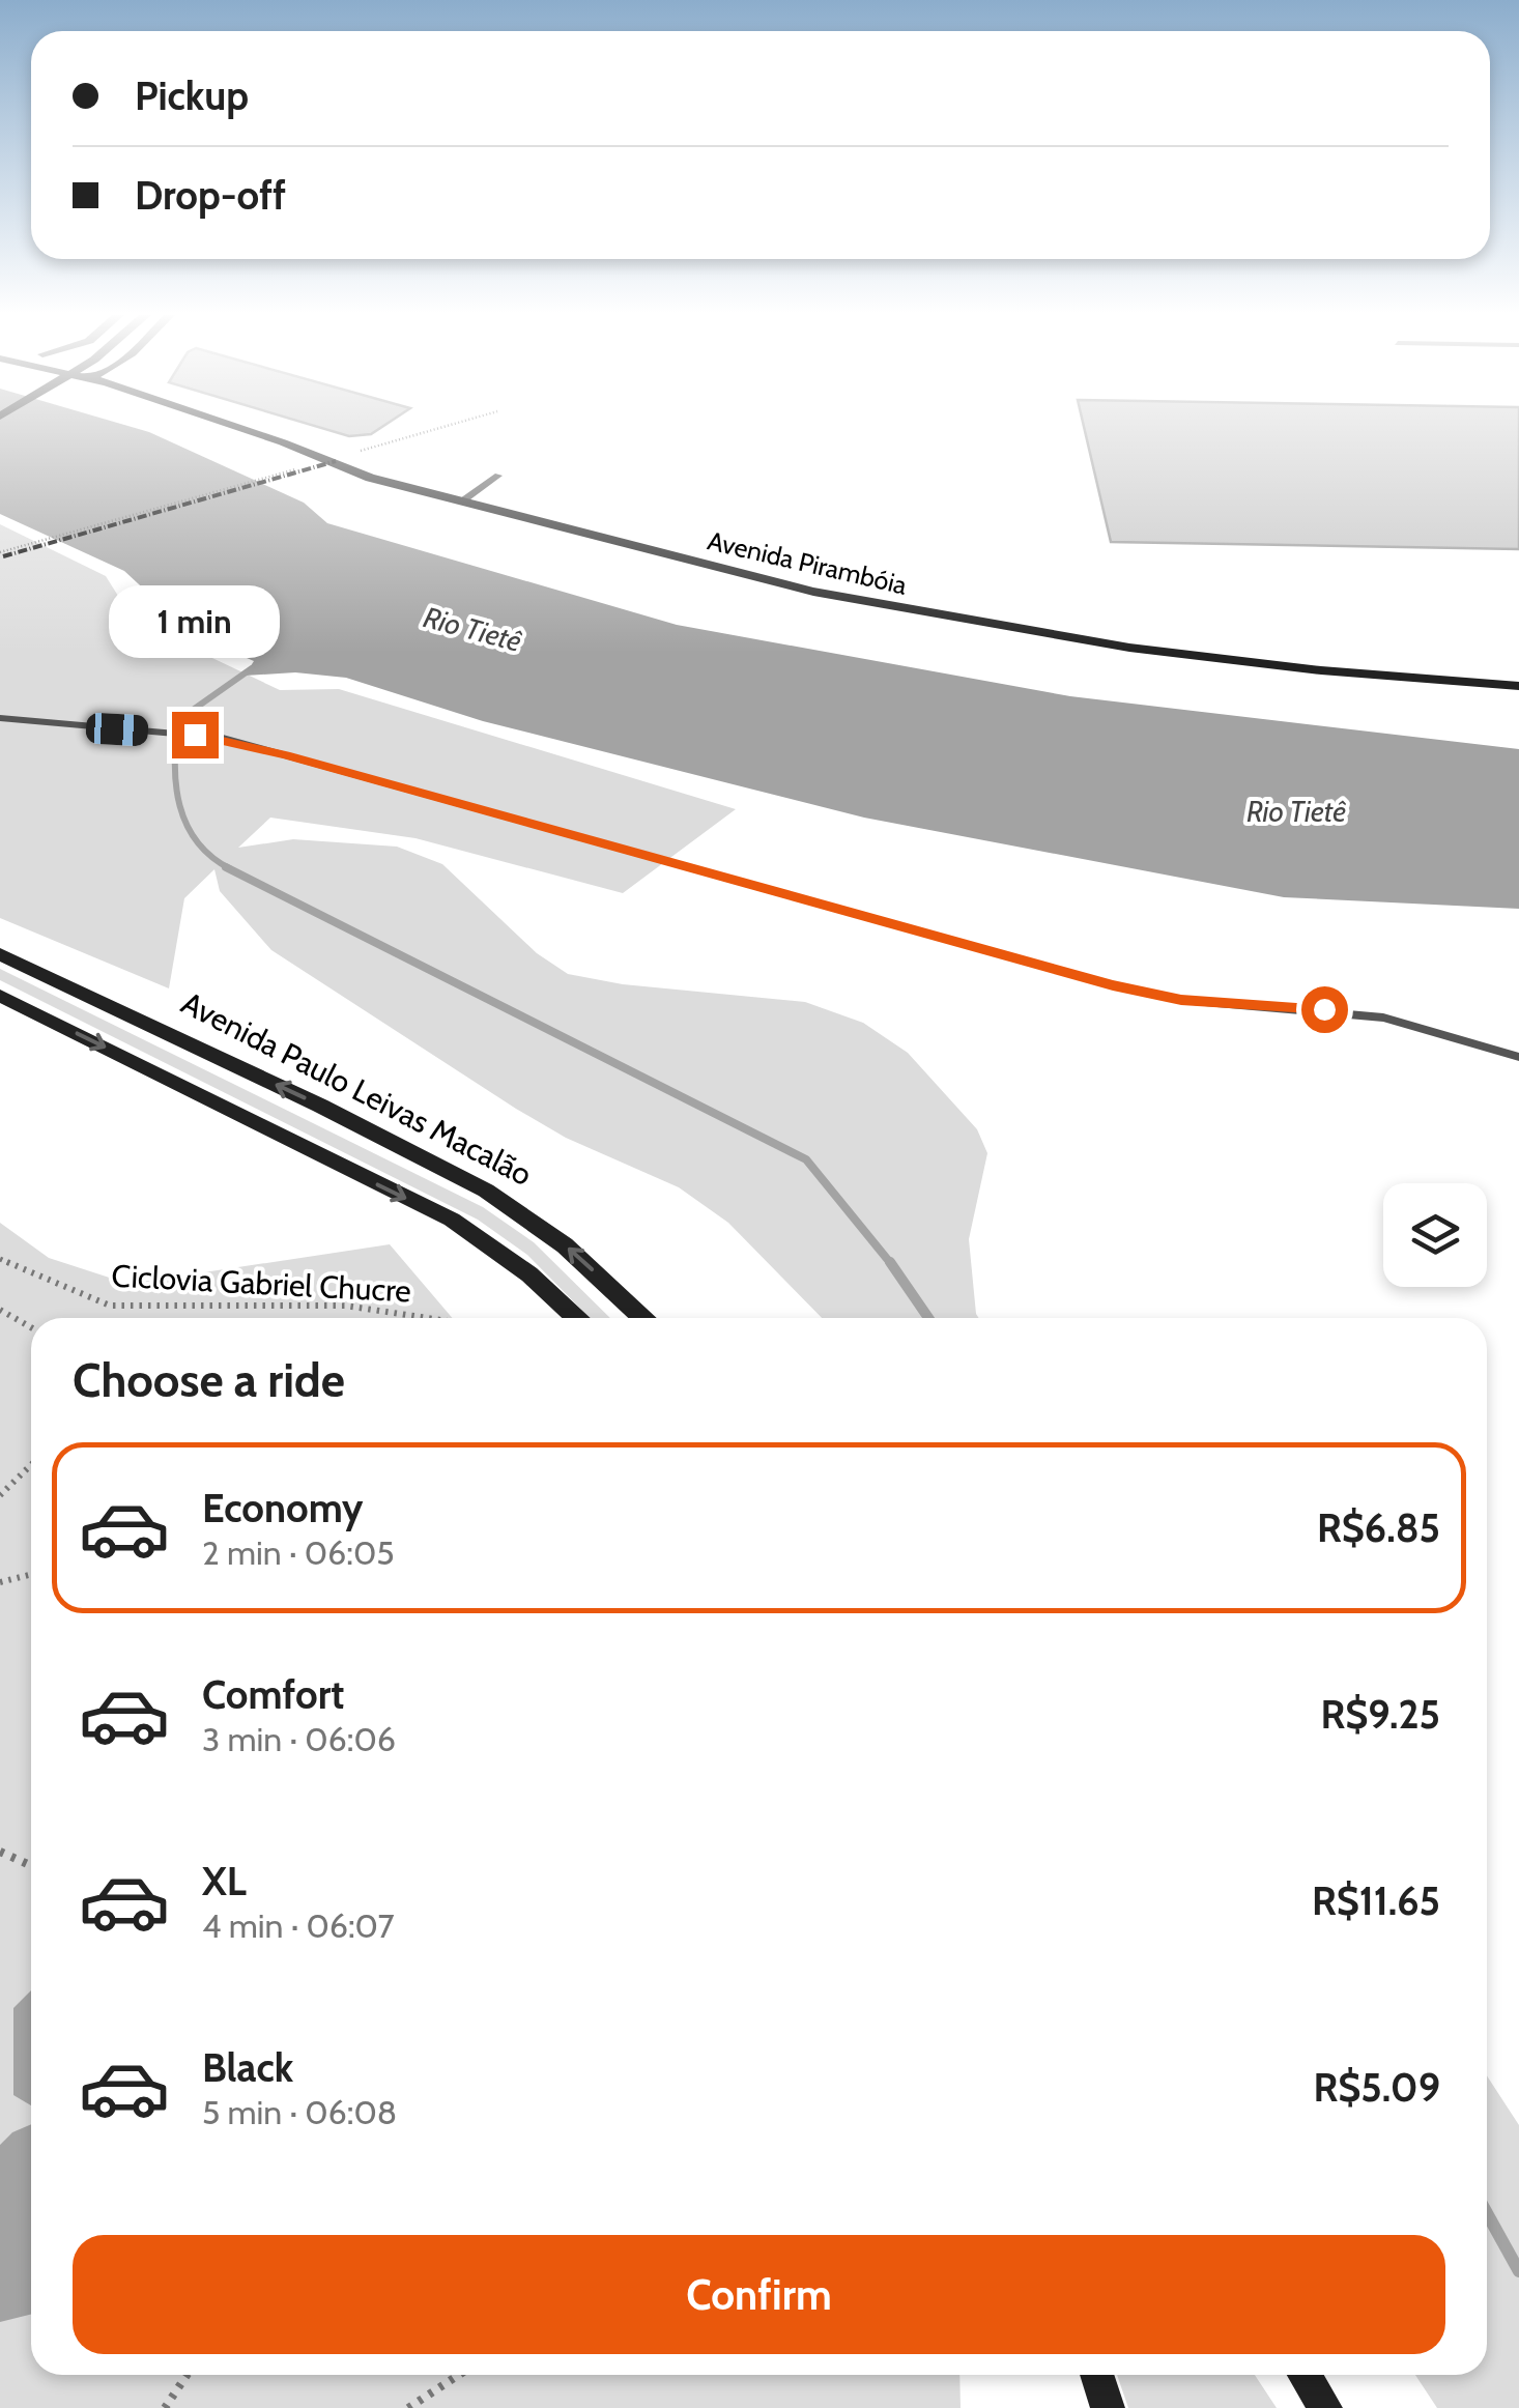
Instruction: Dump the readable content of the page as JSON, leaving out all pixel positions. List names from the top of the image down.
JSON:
{
  "streets": {
    "main road": ["Avenida Pirambóia", "Avenida Paulo Leivas Macalão"],
    "path": ["Ciclovia Gabriel Chucre"]
  },
  "water": ["Rio Tietê"],
  "page": {
    "banner": ["Pickup", "Drop-off"],
    "bubble": "1 min",
    "heading": "Choose a ride",
    "list": [
      {
        "name": "Economy",
        "note": "2 min · 06:05",
        "value": "R$6.85"
      },
      {
        "name": "Comfort",
        "note": "3 min · 06:06",
        "value": "R$9.25"
      },
      {
        "name": "XL",
        "note": "4 min · 06:07",
        "value": "R$11.65"
      },
      {
        "name": "Black",
        "note": "5 min · 06:08",
        "value": "R$5.09"
      }
    ],
    "buttons": "Confirm"
  }
}
